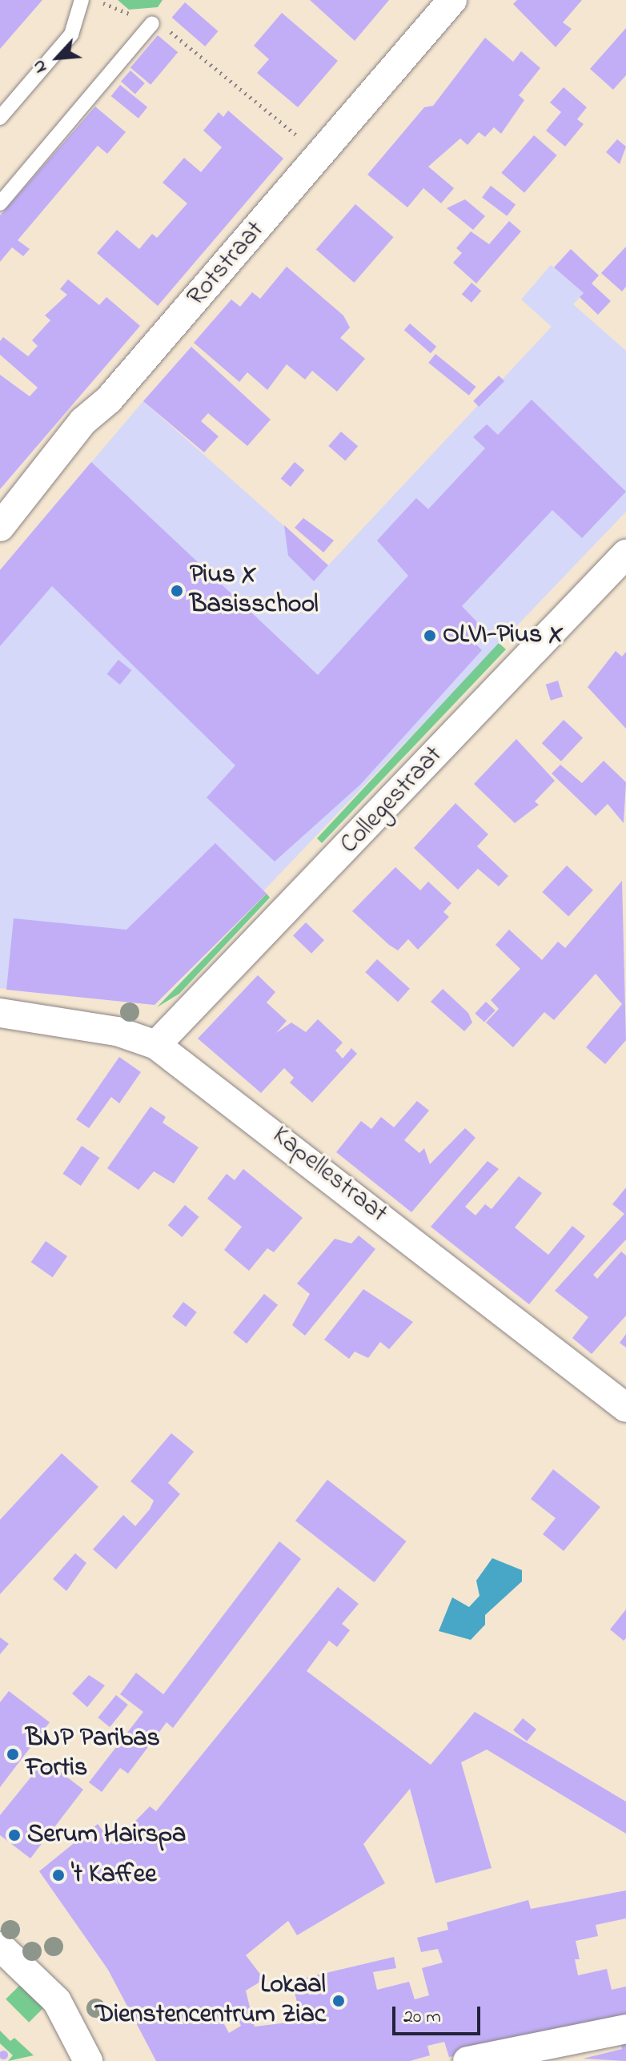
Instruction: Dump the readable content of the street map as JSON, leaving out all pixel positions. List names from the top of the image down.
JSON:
{
  "streets": {
    "street": ["Rotstraat", "Collegestraat", "Kapellestraat"]
  },
  "crossings": [
    ["Collegestraat", "Kapellestraat"]
  ],
  "places": [
    "Pius X Basisschool",
    "OLVI-Pius X",
    "BNP Paribas Fortis",
    "Serum Hairspa",
    "'t Kaffee",
    "Lokaal Dienstencentrum Ziac"
  ],
  "scale_bar": "20 m",
  "north": "bottom left"
}
